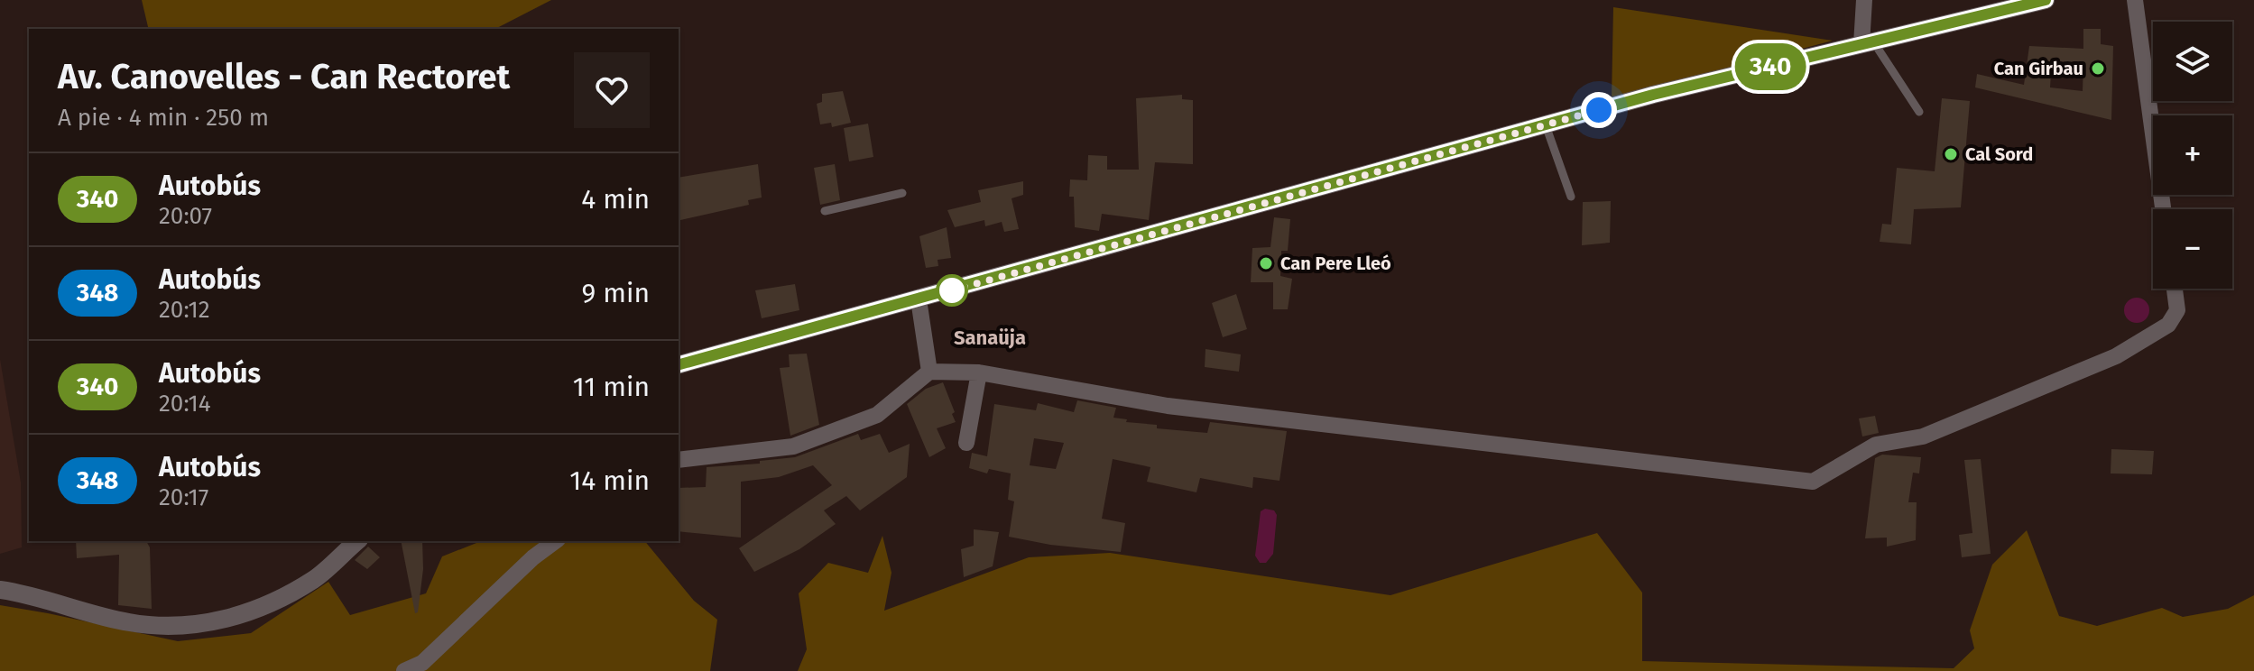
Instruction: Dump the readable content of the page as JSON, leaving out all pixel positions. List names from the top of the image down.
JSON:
{
  "districts": ["Sanaüja"],
  "places": ["Can Girbau", "Cal Sord", "Can Pere Lleó"],
  "lines": ["bus line 340"],
  "page": {
    "on_map": "340",
    "map_buttons": ["+", "−"],
    "heading": ["Av. Canovelles - Can Rectoret", "A pie · 4 min · 250 m"],
    "list": [
      {
        "mark": "340",
        "name": "Autobús",
        "note": "20:07",
        "value": "4 min"
      },
      {
        "mark": "348",
        "name": "Autobús",
        "note": "20:12",
        "value": "9 min"
      },
      {
        "mark": "340",
        "name": "Autobús",
        "note": "20:14",
        "value": "11 min"
      },
      {
        "mark": "348",
        "name": "Autobús",
        "note": "20:17",
        "value": "14 min"
      }
    ]
  }
}
